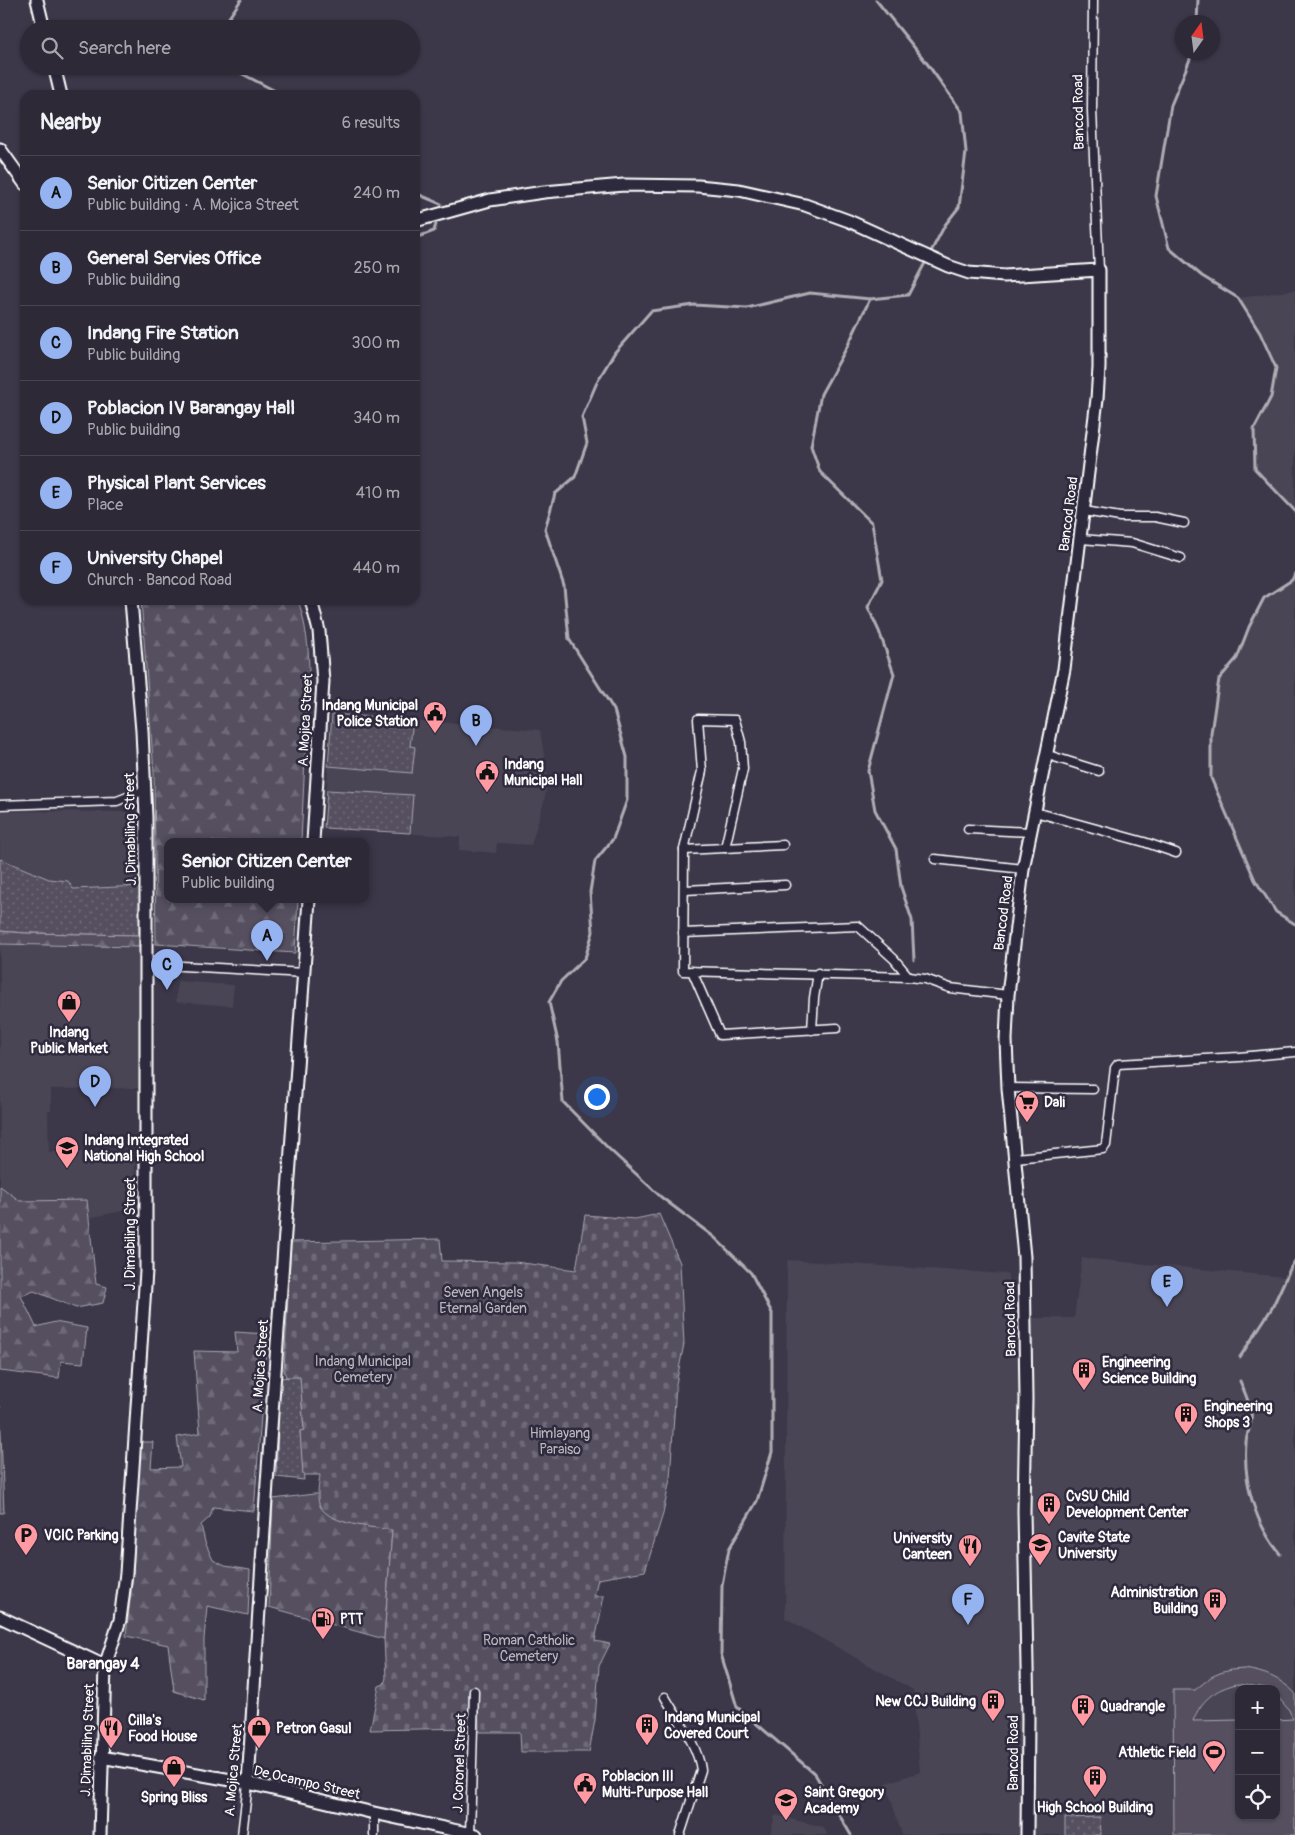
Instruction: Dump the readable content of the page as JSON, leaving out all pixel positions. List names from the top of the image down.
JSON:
{
  "streets": {
    "street": [
      "Bancod Road",
      "A. Mojica Street",
      "J. Dimabiling Street",
      "J. Coronel Street",
      "De Ocampo Street"
    ]
  },
  "crossings": [
    ["A. Mojica Street", "De Ocampo Street"],
    ["J. Dimabiling Street", "De Ocampo Street"],
    ["J. Coronel Street", "De Ocampo Street"]
  ],
  "districts": ["Barangay 4"],
  "parks": [
    "Seven Angels Eternal Garden",
    "Indang Municipal Cemetery",
    "Himlayang Paraiso",
    "Roman Catholic Cemetery"
  ],
  "places": {
    "public building": ["Indang Municipal Police Station", "Indang Municipal Hall", "Poblacion III Multi-Purpose Hall"],
    "shop": ["Indang Public Market", "Petron Gasul", "Spring Bliss"],
    "supermarket": ["Dali"],
    "school or university": ["Indang Integrated National High School", "Cavite State University", "Saint Gregory Academy"],
    "building": [
      "Engineering Science Building",
      "Engineering Shops 3",
      "CvSU Child Development Center",
      "Administration Building",
      "New CCJ Building",
      "Quadrangle",
      "Indang Municipal Covered Court",
      "High School Building"
    ],
    "parking": ["VCIC Parking"],
    "restaurant": ["University Canteen", "Cilla's Food House"],
    "fuel station": ["PTT"],
    "sports": ["Athletic Field"]
  },
  "north": "top",
  "page": {
    "search": "Search here",
    "heading": ["Nearby", "6 results"],
    "list": [
      {
        "mark": "A",
        "name": "Senior Citizen Center",
        "note": "Public building · A. Mojica Street",
        "value": "240 m"
      },
      {
        "mark": "B",
        "name": "General Servies Office",
        "note": "Public building",
        "value": "250 m"
      },
      {
        "mark": "C",
        "name": "Indang Fire Station",
        "note": "Public building",
        "value": "300 m"
      },
      {
        "mark": "D",
        "name": "Poblacion IV Barangay Hall",
        "note": "Public building",
        "value": "340 m"
      },
      {
        "mark": "E",
        "name": "Physical Plant Services",
        "note": "Place",
        "value": "410 m"
      },
      {
        "mark": "F",
        "name": "University Chapel",
        "note": "Church · Bancod Road",
        "value": "440 m"
      }
    ],
    "pins": [
      "B",
      "A",
      "C",
      "D",
      "E",
      "F"
    ],
    "popup": ["Senior Citizen Center", "Public building"],
    "map_buttons": ["+", "−"]
  }
}
